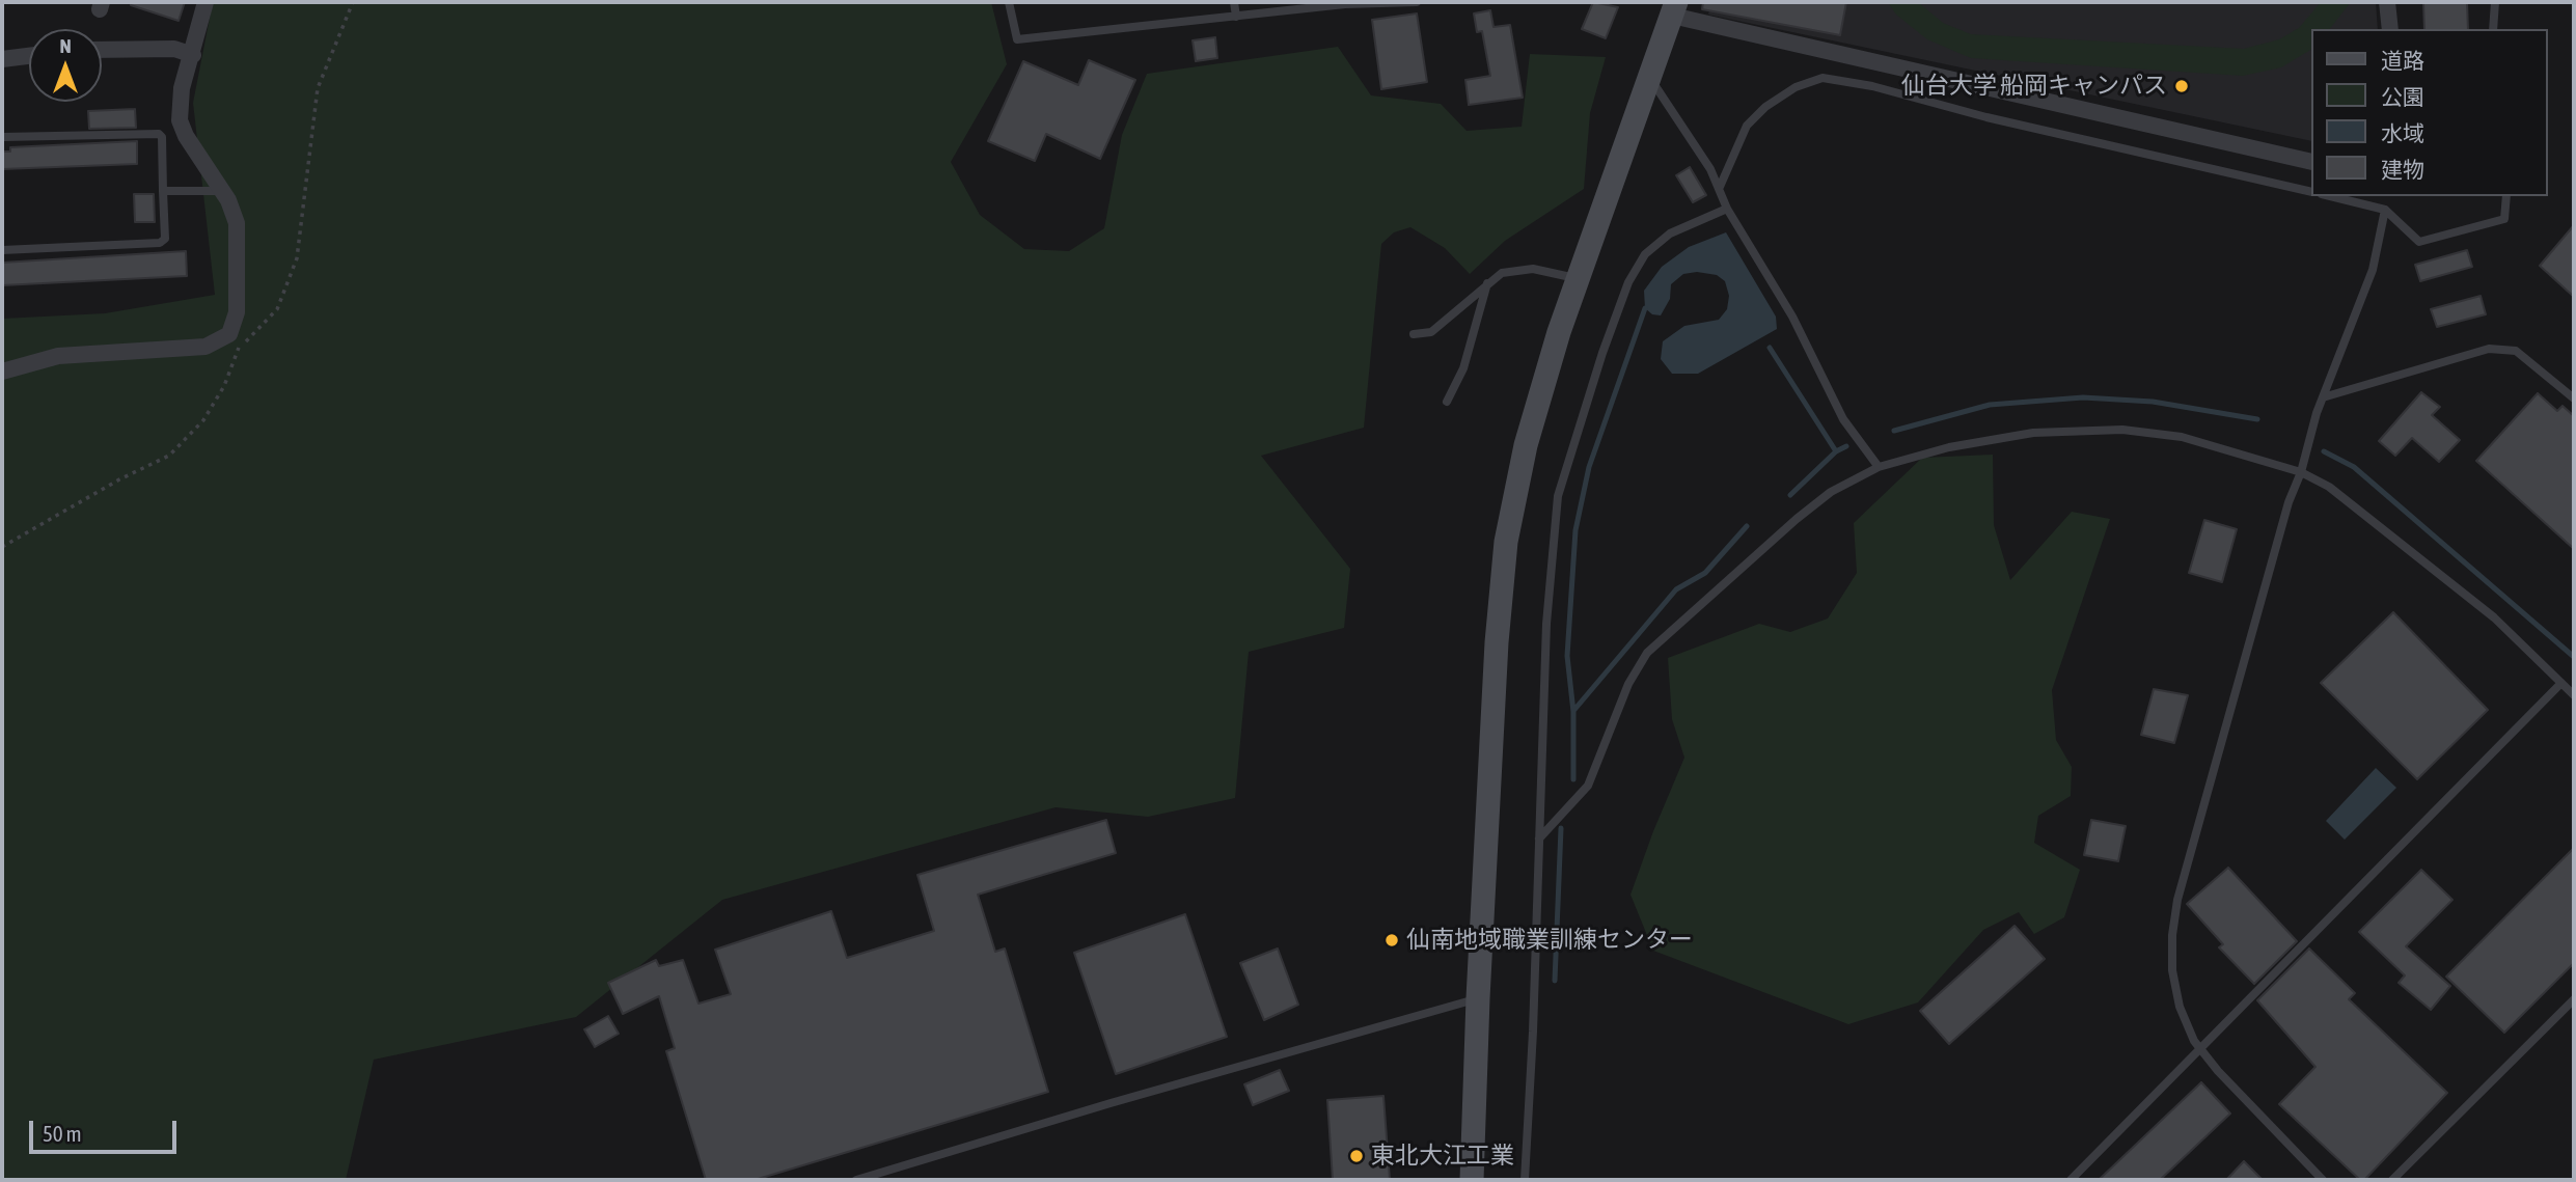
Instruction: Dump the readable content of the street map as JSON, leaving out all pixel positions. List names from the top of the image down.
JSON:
{
  "places": ["仙台大学 船岡キャンパス", "仙南地域職業訓練センター", "東北大江工業"],
  "legend": [
    "道路",
    "公園",
    "水域",
    "建物"
  ],
  "scale_bar": "50 m",
  "north": "top"
}
